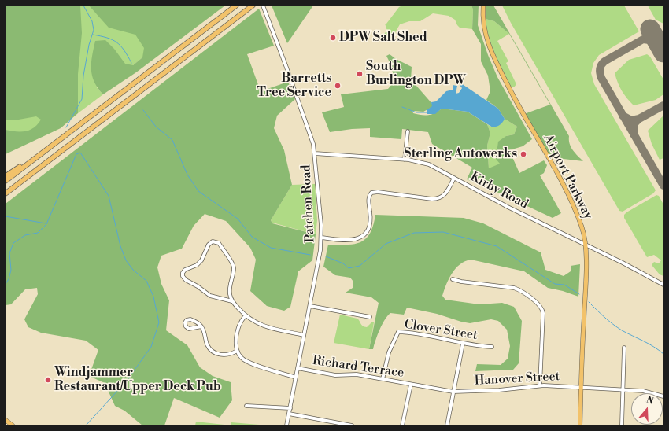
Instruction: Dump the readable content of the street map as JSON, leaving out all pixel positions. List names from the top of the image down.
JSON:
{
  "streets": {
    "main road": ["Airport Parkway"],
    "street": [
      "Kirby Road",
      "Patchen Road",
      "Clover Street",
      "Richard Terrace",
      "Hanover Street"
    ]
  },
  "crossings": [
    ["Airport Parkway", "Kirby Road"],
    ["Airport Parkway", "Hanover Street"],
    ["Kirby Road", "Patchen Road"],
    ["Patchen Road", "Richard Terrace"],
    ["Clover Street", "Richard Terrace"],
    ["Richard Terrace", "Hanover Street"]
  ],
  "places": [
    "DPW Salt Shed",
    "South Burlington DPW",
    "Barretts Tree Service",
    "Sterling Autowerks",
    "Windjammer Restaurant/Upper Deck Pub"
  ],
  "north": "top"
}
